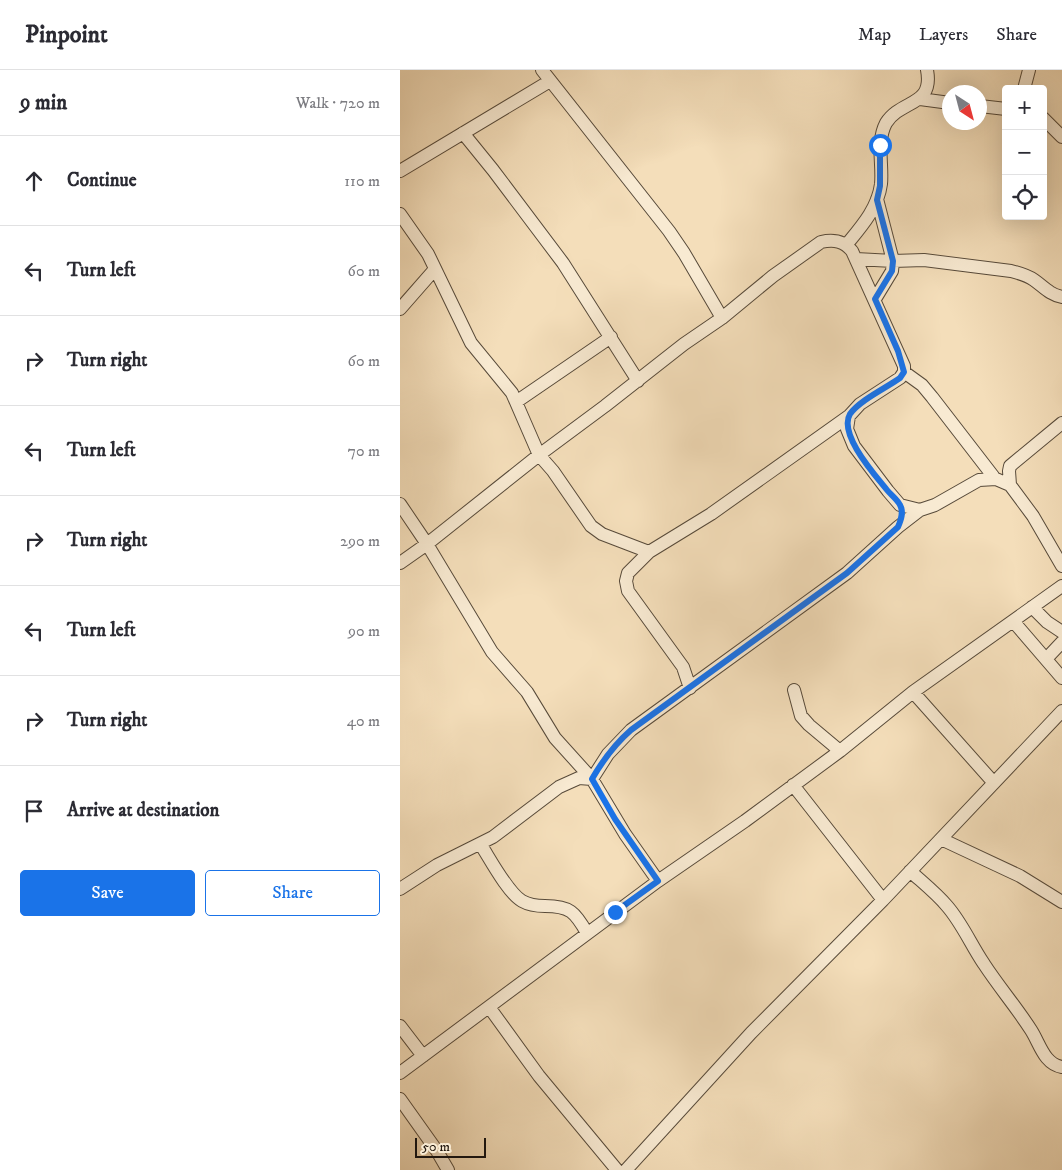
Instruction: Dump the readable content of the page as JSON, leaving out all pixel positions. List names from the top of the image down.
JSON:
{
  "scale_bar": "50 m",
  "north": "bottom right",
  "page": {
    "header": "Pinpoint",
    "nav": ["Map", "Layers", "Share"],
    "heading": ["9 min", "Walk · 720 m"],
    "map_buttons": ["+", "−"],
    "list": [
      ["Continue", "110 m"],
      ["Turn left", "60 m"],
      ["Turn right", "60 m"],
      ["Turn left", "70 m"],
      ["Turn right", "290 m"],
      ["Turn left", "90 m"],
      ["Turn right", "40 m"],
      "Arrive at destination"
    ],
    "buttons": ["Save", "Share"],
    "scale": "50 m"
  }
}
